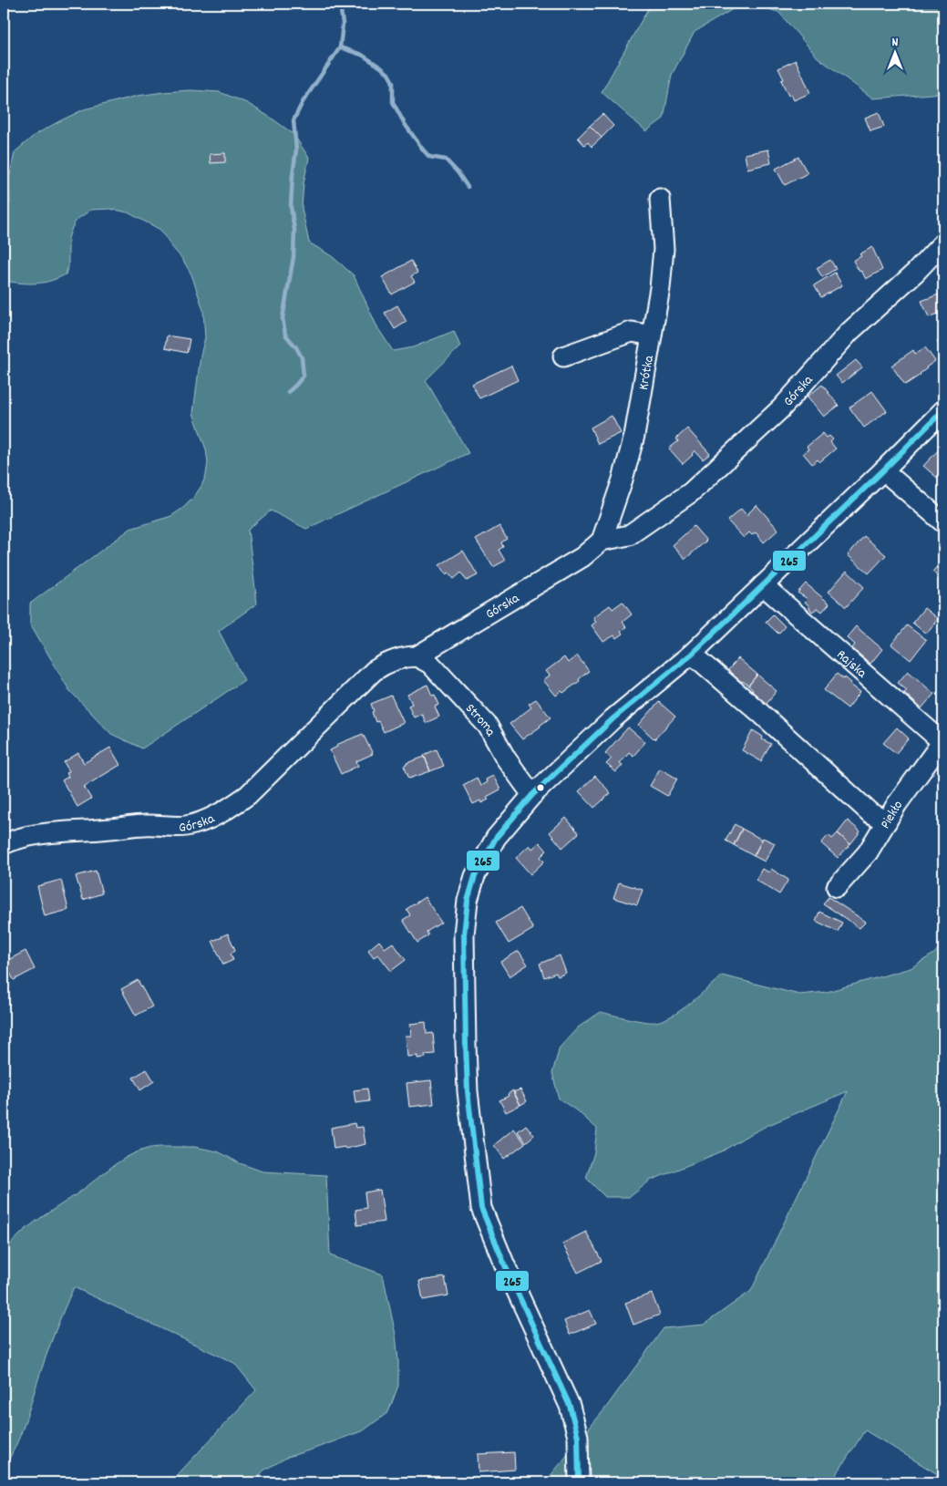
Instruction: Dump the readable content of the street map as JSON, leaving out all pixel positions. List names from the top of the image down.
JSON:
{
  "streets": {
    "street": [
      "Krótka",
      "Górska",
      "Rajska",
      "Stroma",
      "Piekło"
    ]
  },
  "crossings": [
    ["Krótka", "Górska"],
    ["Górska", "Stroma"],
    ["Rajska", "Piekło"]
  ],
  "lines": ["transit line 265"],
  "north": "top"
}
